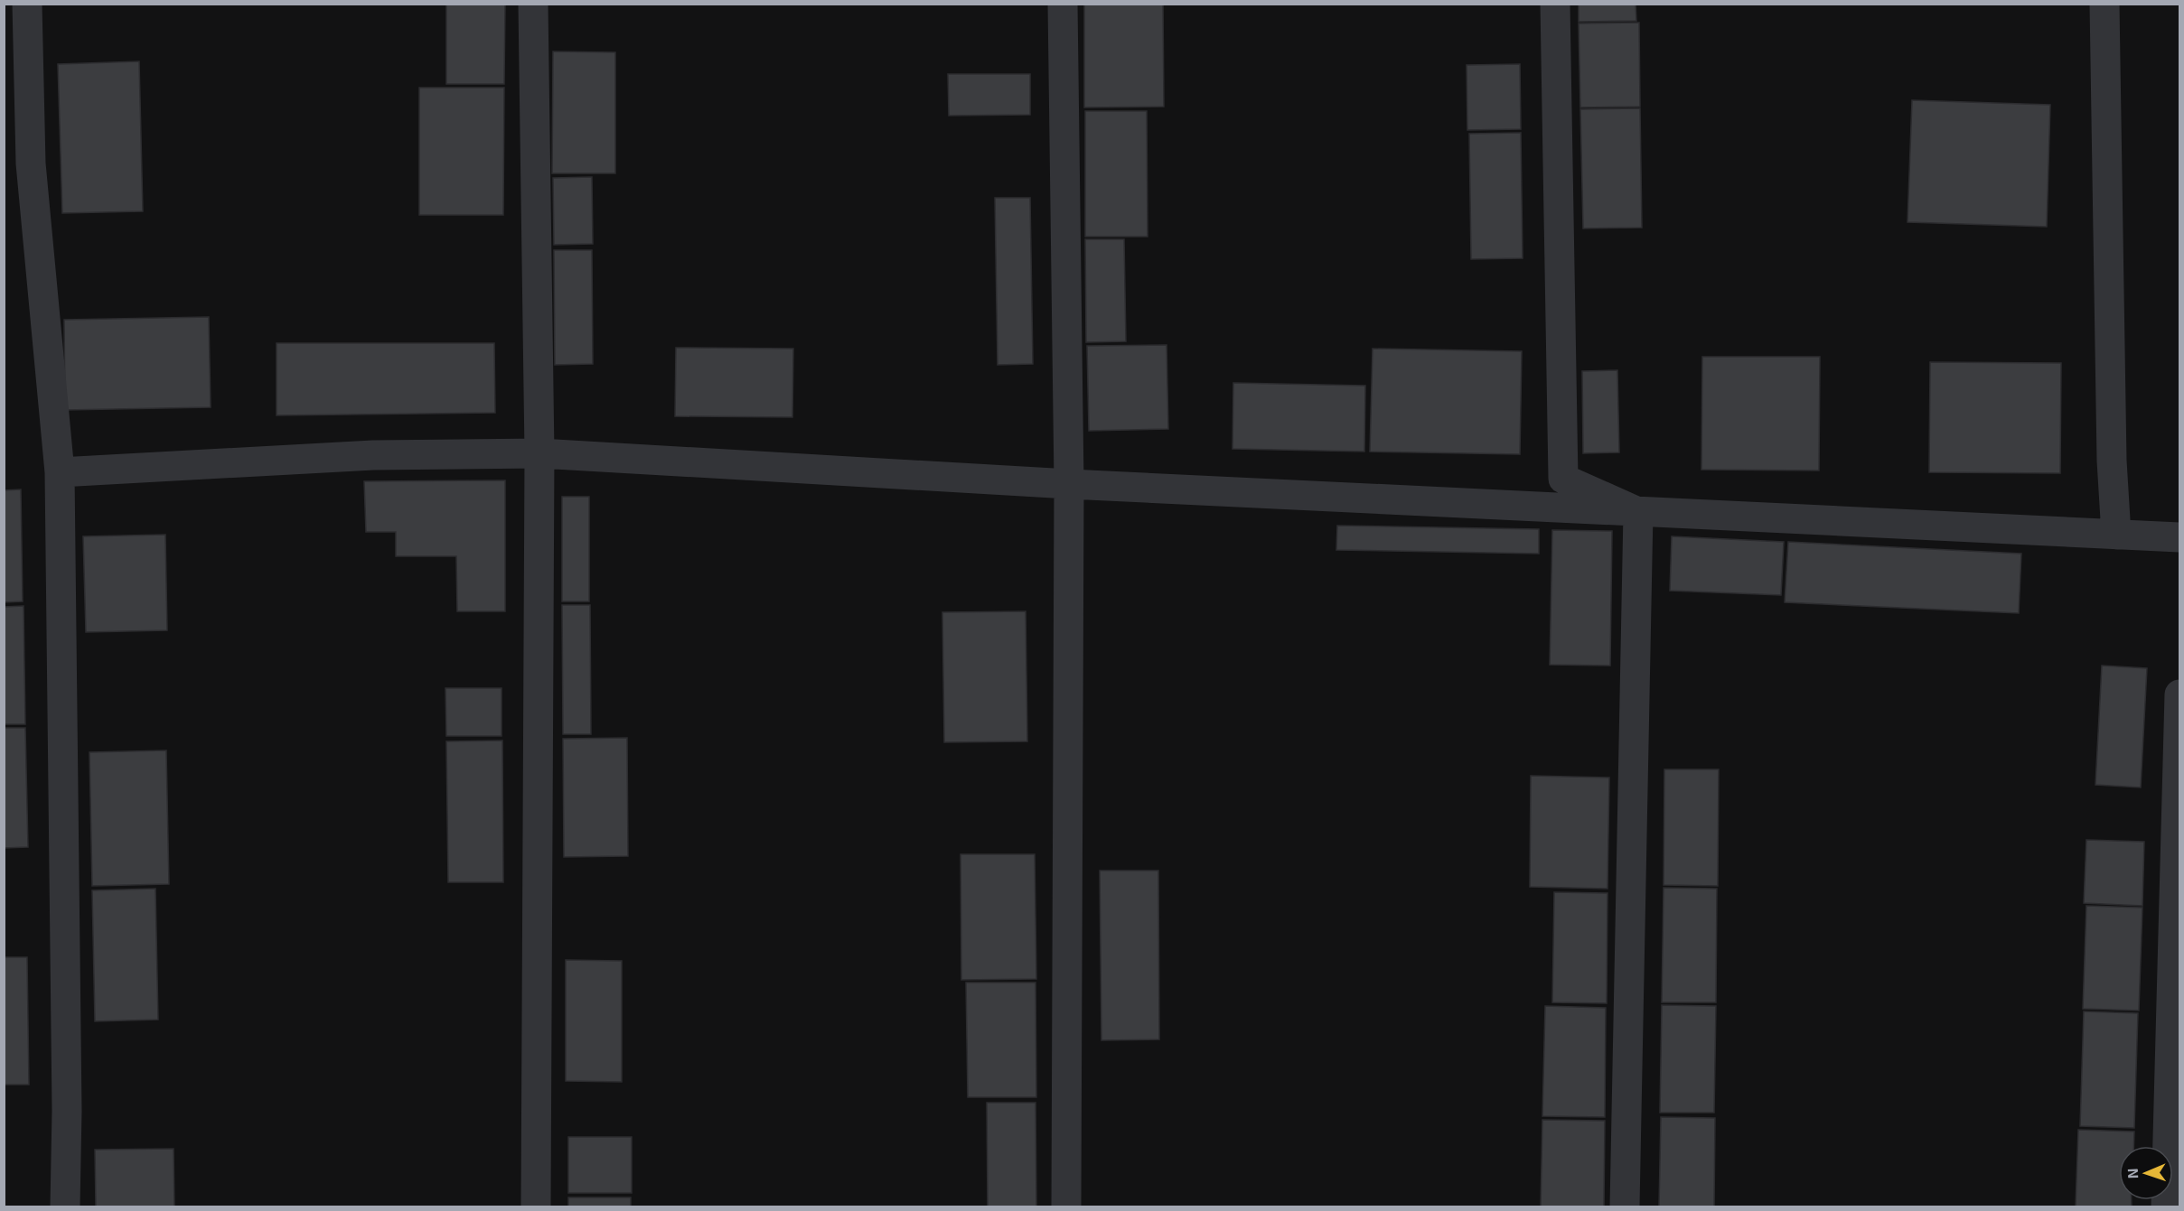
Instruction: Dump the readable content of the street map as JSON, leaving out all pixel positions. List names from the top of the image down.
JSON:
{
  "north": "left"
}
